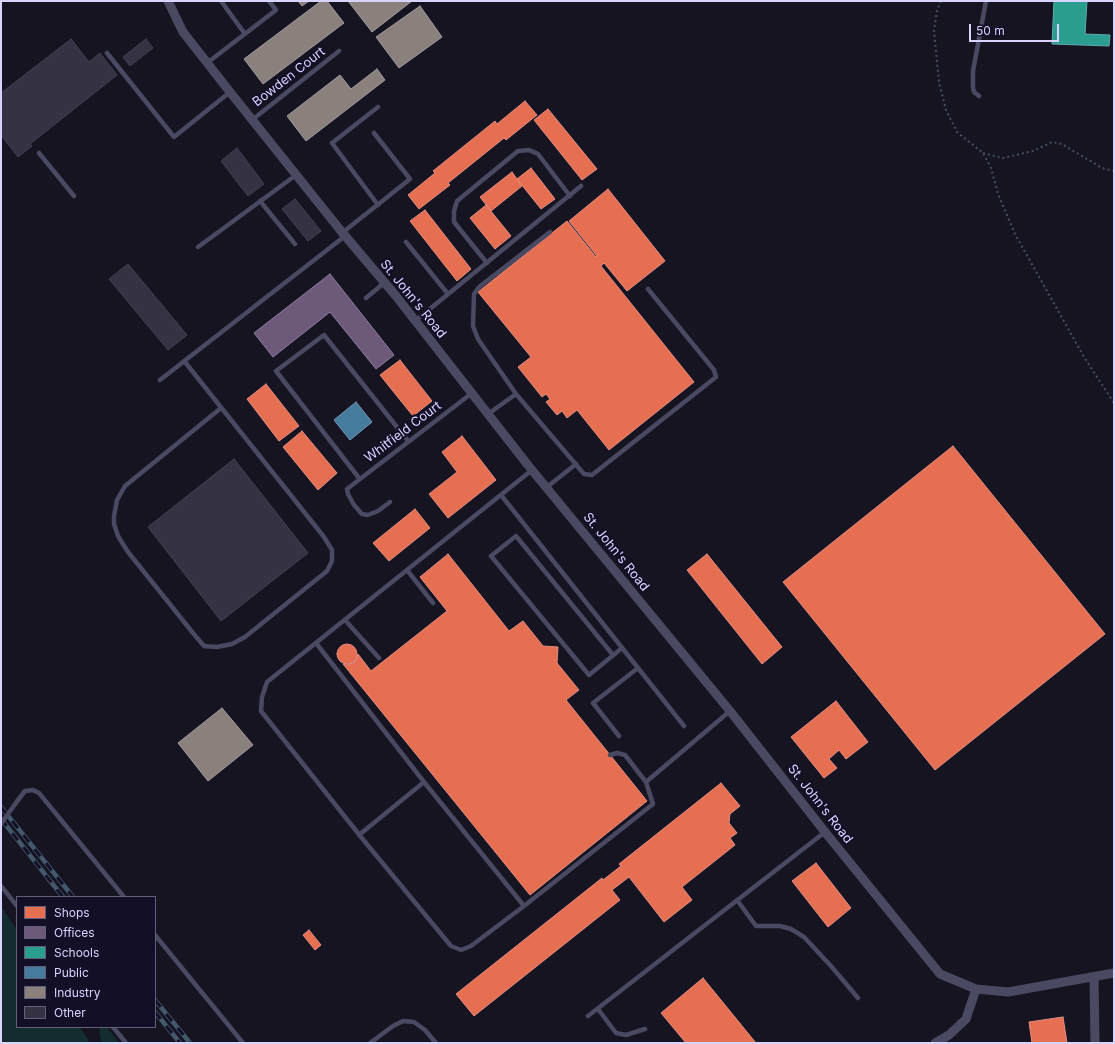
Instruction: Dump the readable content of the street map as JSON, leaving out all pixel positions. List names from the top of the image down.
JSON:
{
  "streets": {
    "street": ["St. John's Road"],
    "lane": ["Bowden Court", "Whitfield Court"]
  },
  "crossings": [
    ["Bowden Court", "St. John's Road"],
    ["St. John's Road", "Whitfield Court"]
  ],
  "legend": [
    "Shops",
    "Offices",
    "Schools",
    "Public",
    "Industry",
    "Other"
  ],
  "scale_bar": "50 m"
}
